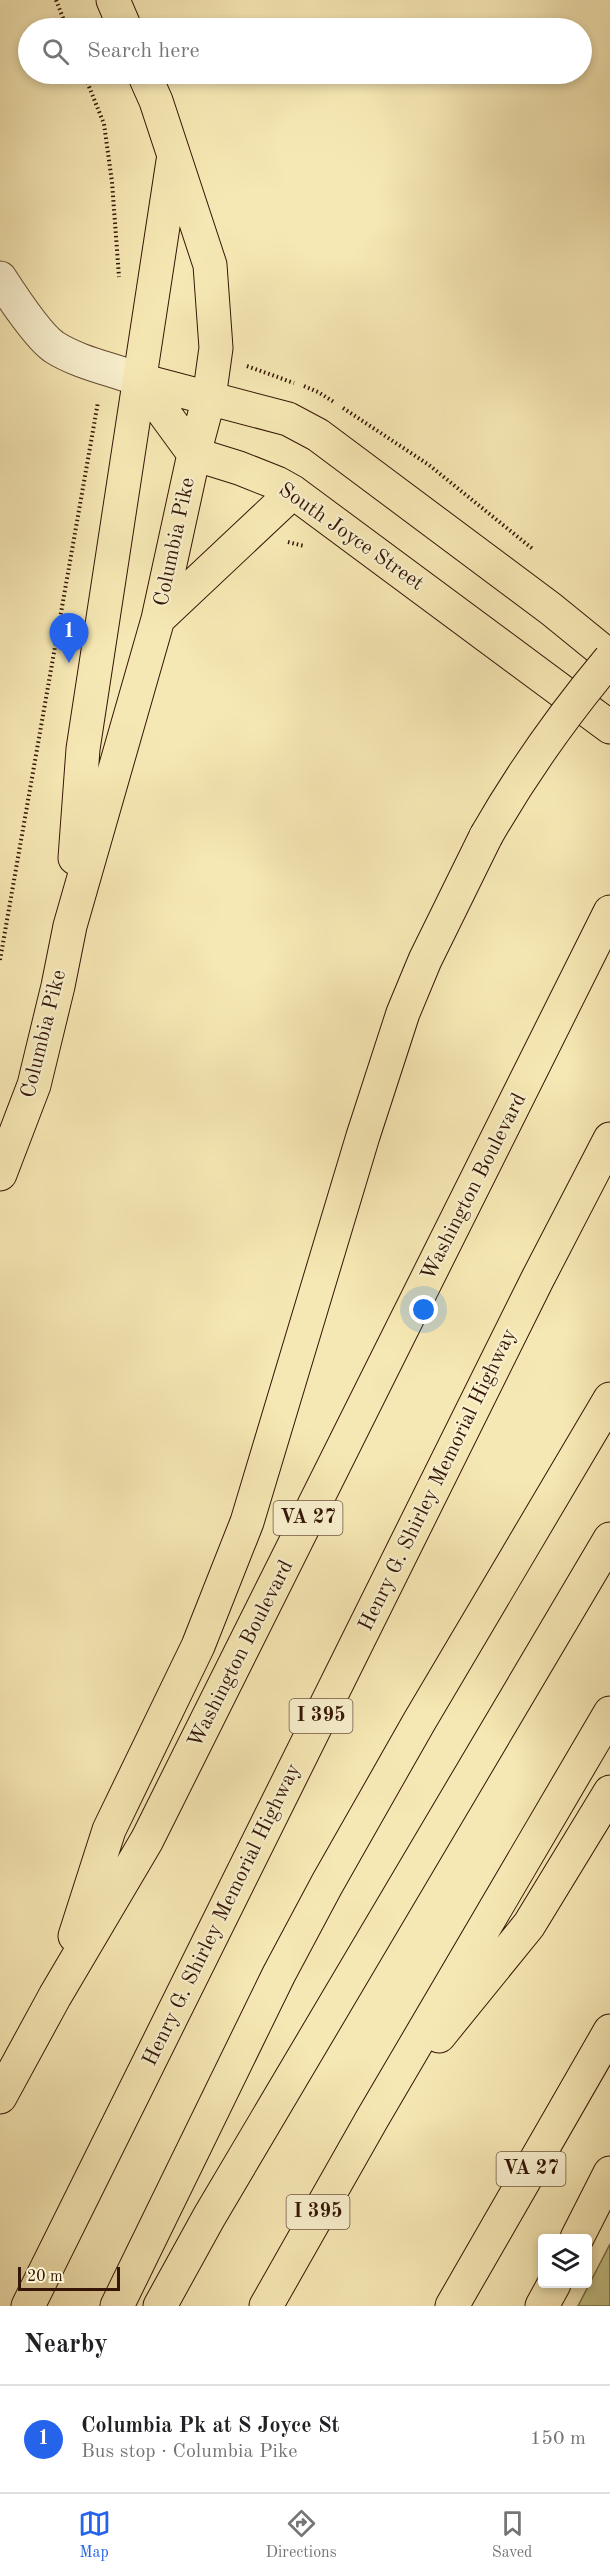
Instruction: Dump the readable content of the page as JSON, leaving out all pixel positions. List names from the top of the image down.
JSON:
{
  "streets": {
    "main road": [
      "South Joyce Street",
      "Columbia Pike",
      "Washington Boulevard",
      "Henry G. Shirley Memorial Highway",
      "VA 27",
      "I 395"
    ]
  },
  "crossings": [
    ["South Joyce Street", "Columbia Pike"]
  ],
  "scale_bar": "20 m",
  "page": {
    "search": "Search here",
    "pins": "1",
    "scale": "20 m",
    "heading": "Nearby",
    "list": [
      {
        "mark": "1",
        "name": "Columbia Pk at S Joyce St",
        "note": "Bus stop · Columbia Pike",
        "value": "150 m"
      }
    ],
    "nav": ["Map", "Directions", "Saved"]
  }
}
